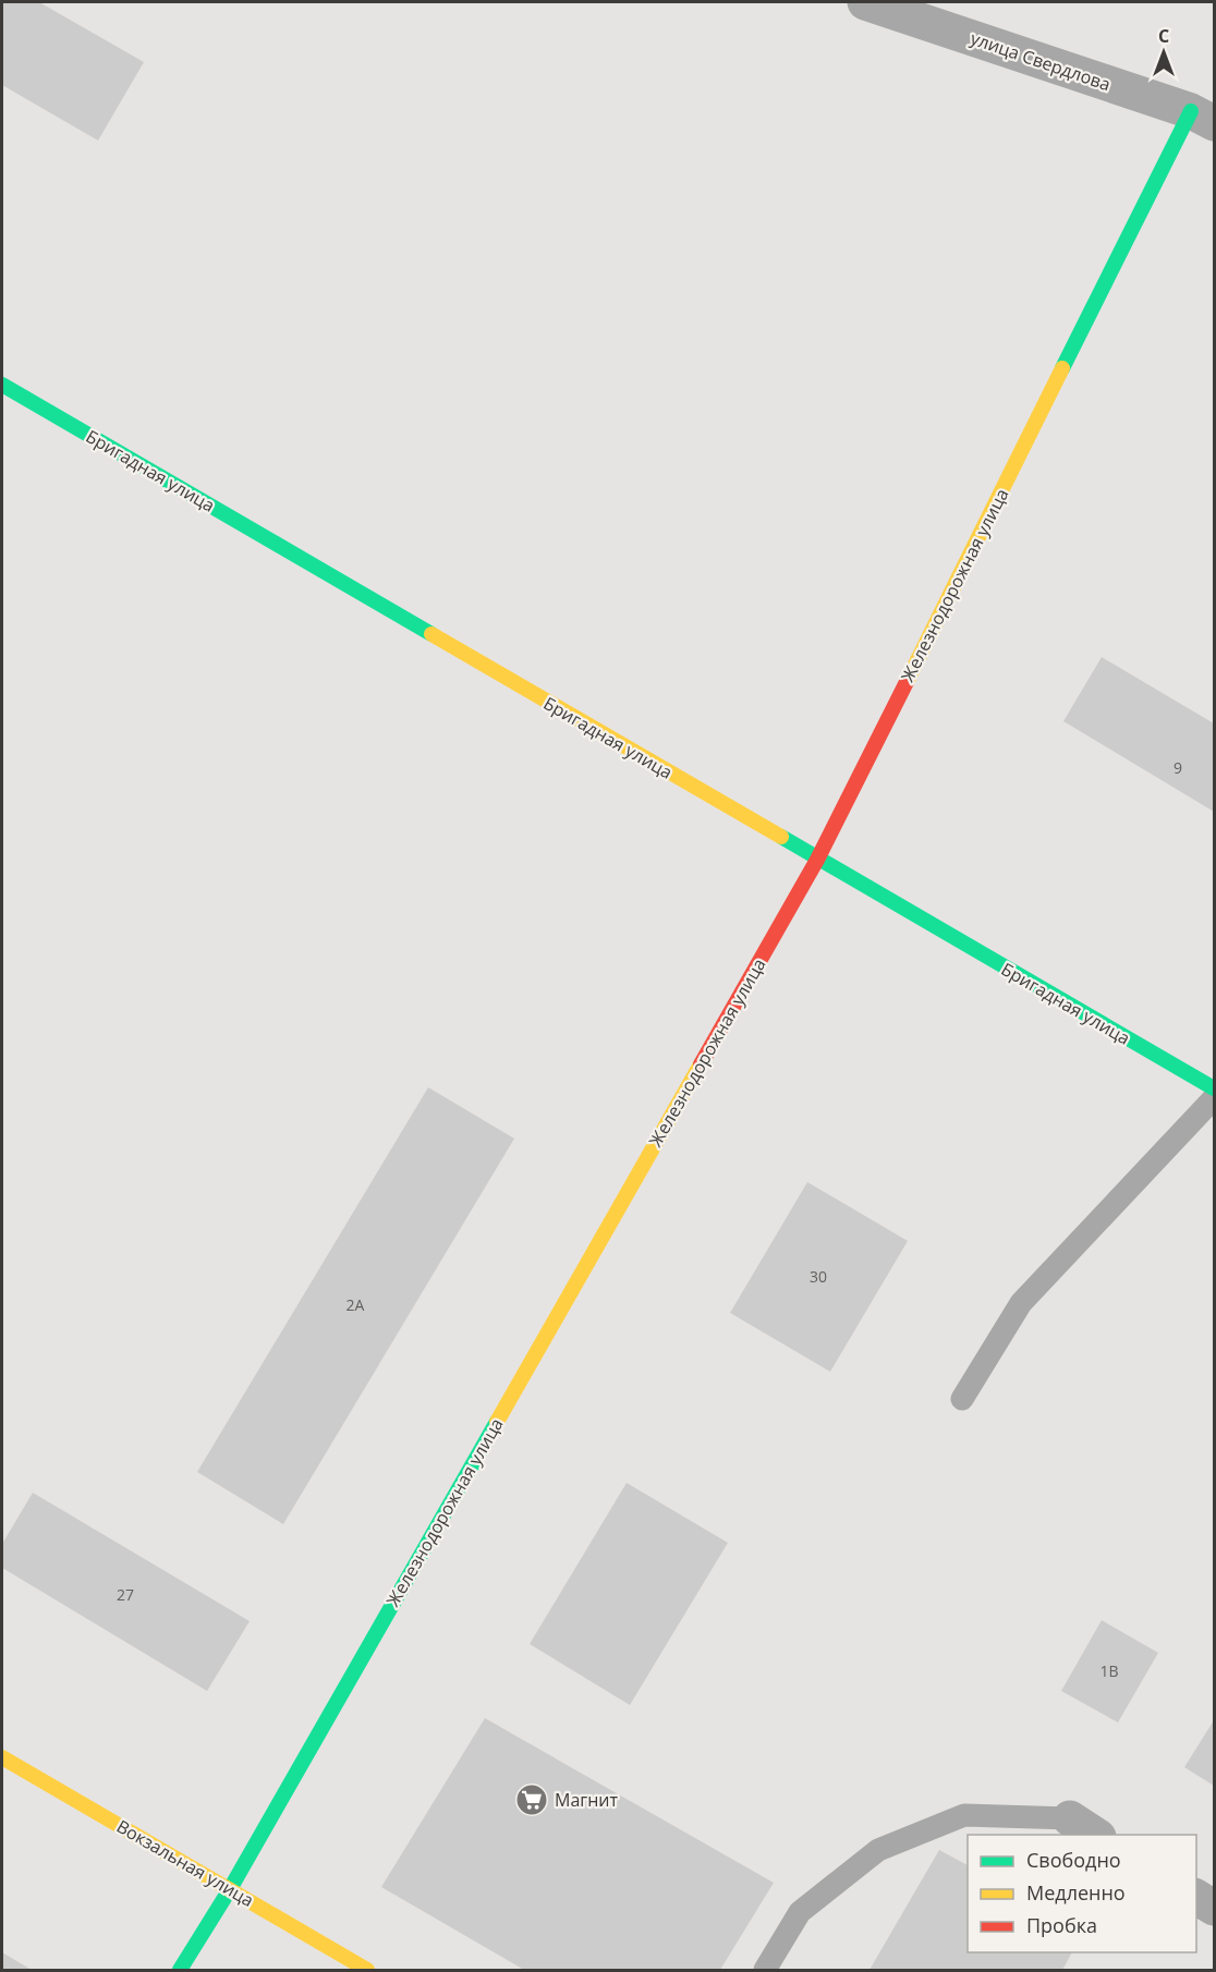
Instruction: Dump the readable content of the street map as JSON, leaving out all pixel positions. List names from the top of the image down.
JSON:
{
  "streets": {
    "street": [
      "улица Свердлова",
      "Бригадная улица",
      "Железнодорожная улица",
      "Вокзальная улица"
    ]
  },
  "crossings": [
    ["улица Свердлова", "Железнодорожная улица"],
    ["Бригадная улица", "Железнодорожная улица"],
    ["Железнодорожная улица", "Вокзальная улица"]
  ],
  "places": {
    "supermarket": ["Магнит"]
  },
  "house_numbers": [
    "9",
    "30",
    "2А",
    "27",
    "1В"
  ],
  "legend": ["Свободно", "Медленно", "Пробка"],
  "north": "top"
}
